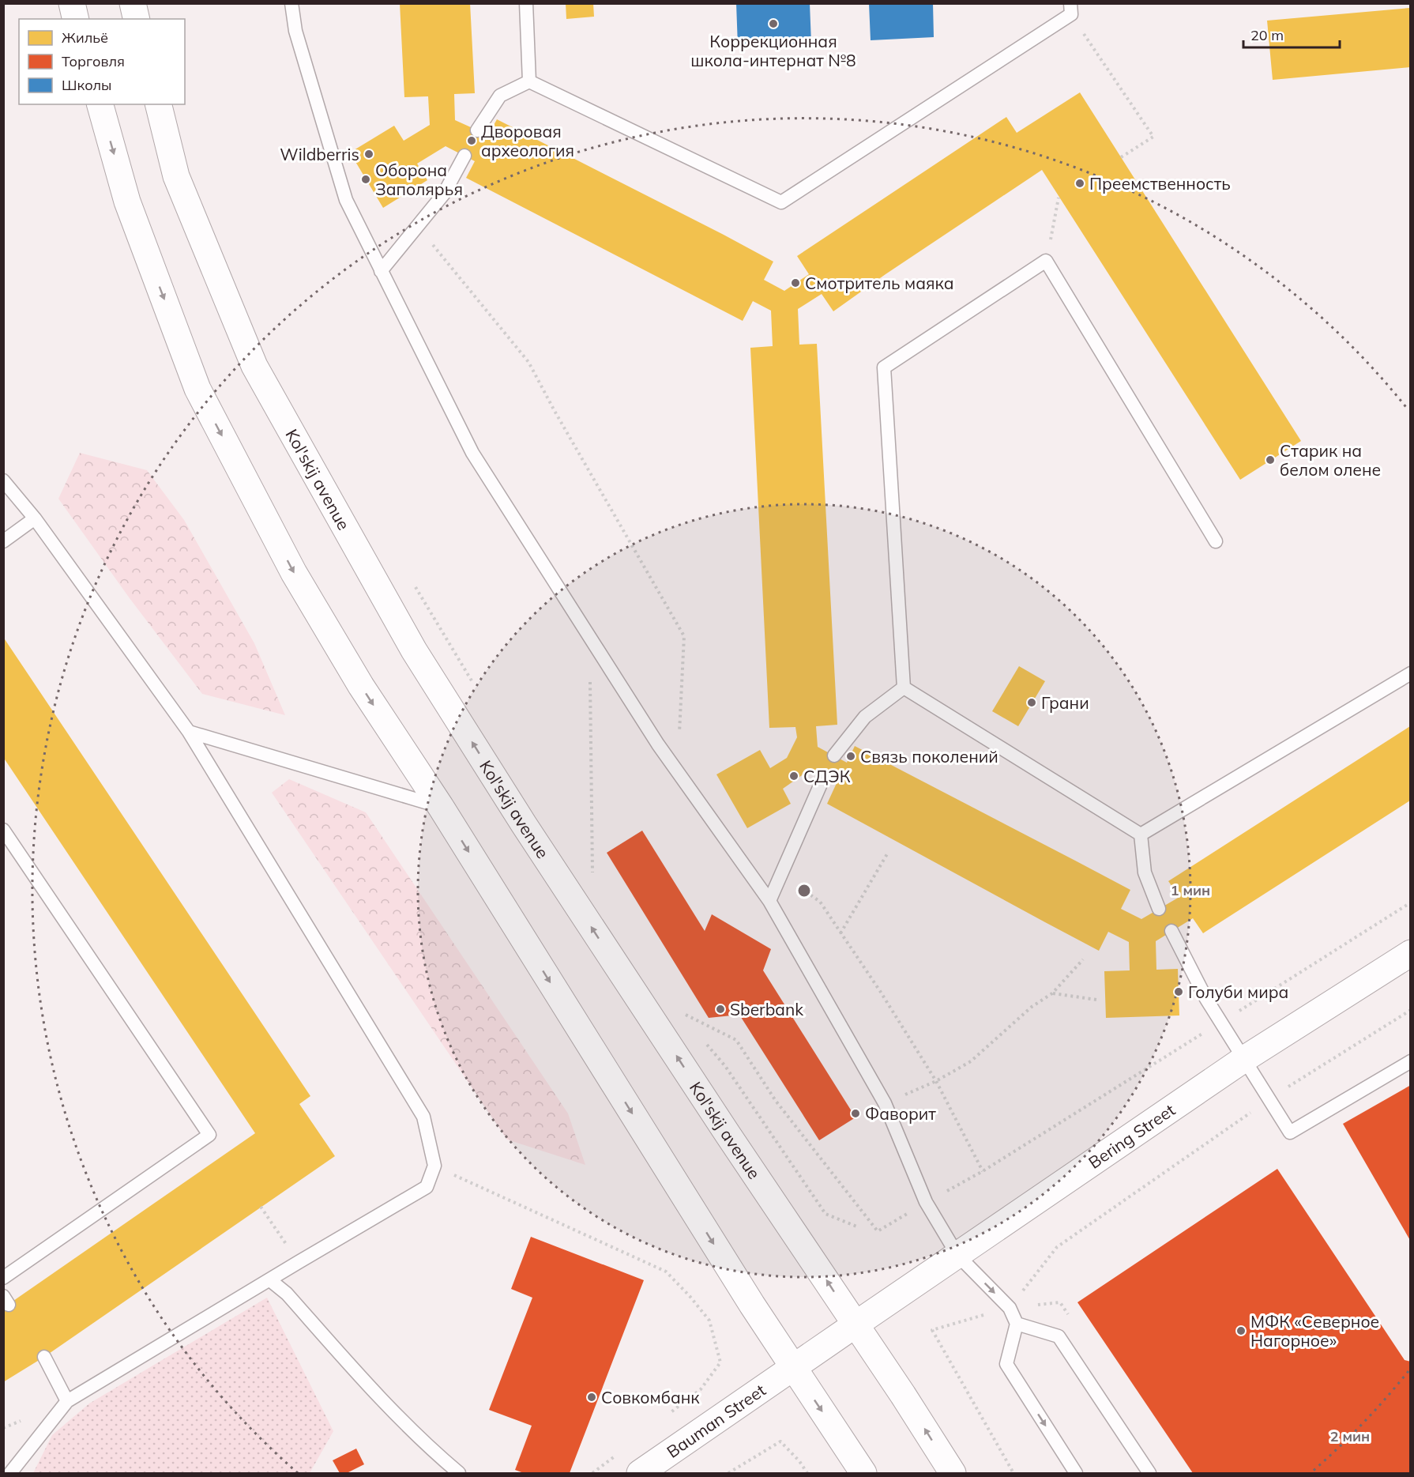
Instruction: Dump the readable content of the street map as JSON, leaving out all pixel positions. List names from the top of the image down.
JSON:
{
  "streets": {
    "main road": ["Kol'skij avenue", "Bering Street", "Bauman Street"]
  },
  "crossings": [
    ["Kol'skij avenue", "Bering Street"],
    ["Kol'skij avenue", "Bauman Street"],
    ["Bering Street", "Bauman Street"]
  ],
  "places": [
    "Коррекционная школа-интернат №8",
    "Дворовая археология",
    "Wildberris",
    "Оборона Заполярья",
    "Преемственность",
    "Смотритель маяка",
    "Старик на белом олене",
    "Грани",
    "Связь поколений",
    "СДЭК",
    "Голуби мира",
    "Sberbank",
    "Фаворит",
    "МФК «Северное Нагорное»",
    "Совкомбанк"
  ],
  "legend": ["Жильё", "Торговля", "Школы"],
  "scale_bar": "20 m",
  "rings": ["1 мин", "2 мин"]
}
